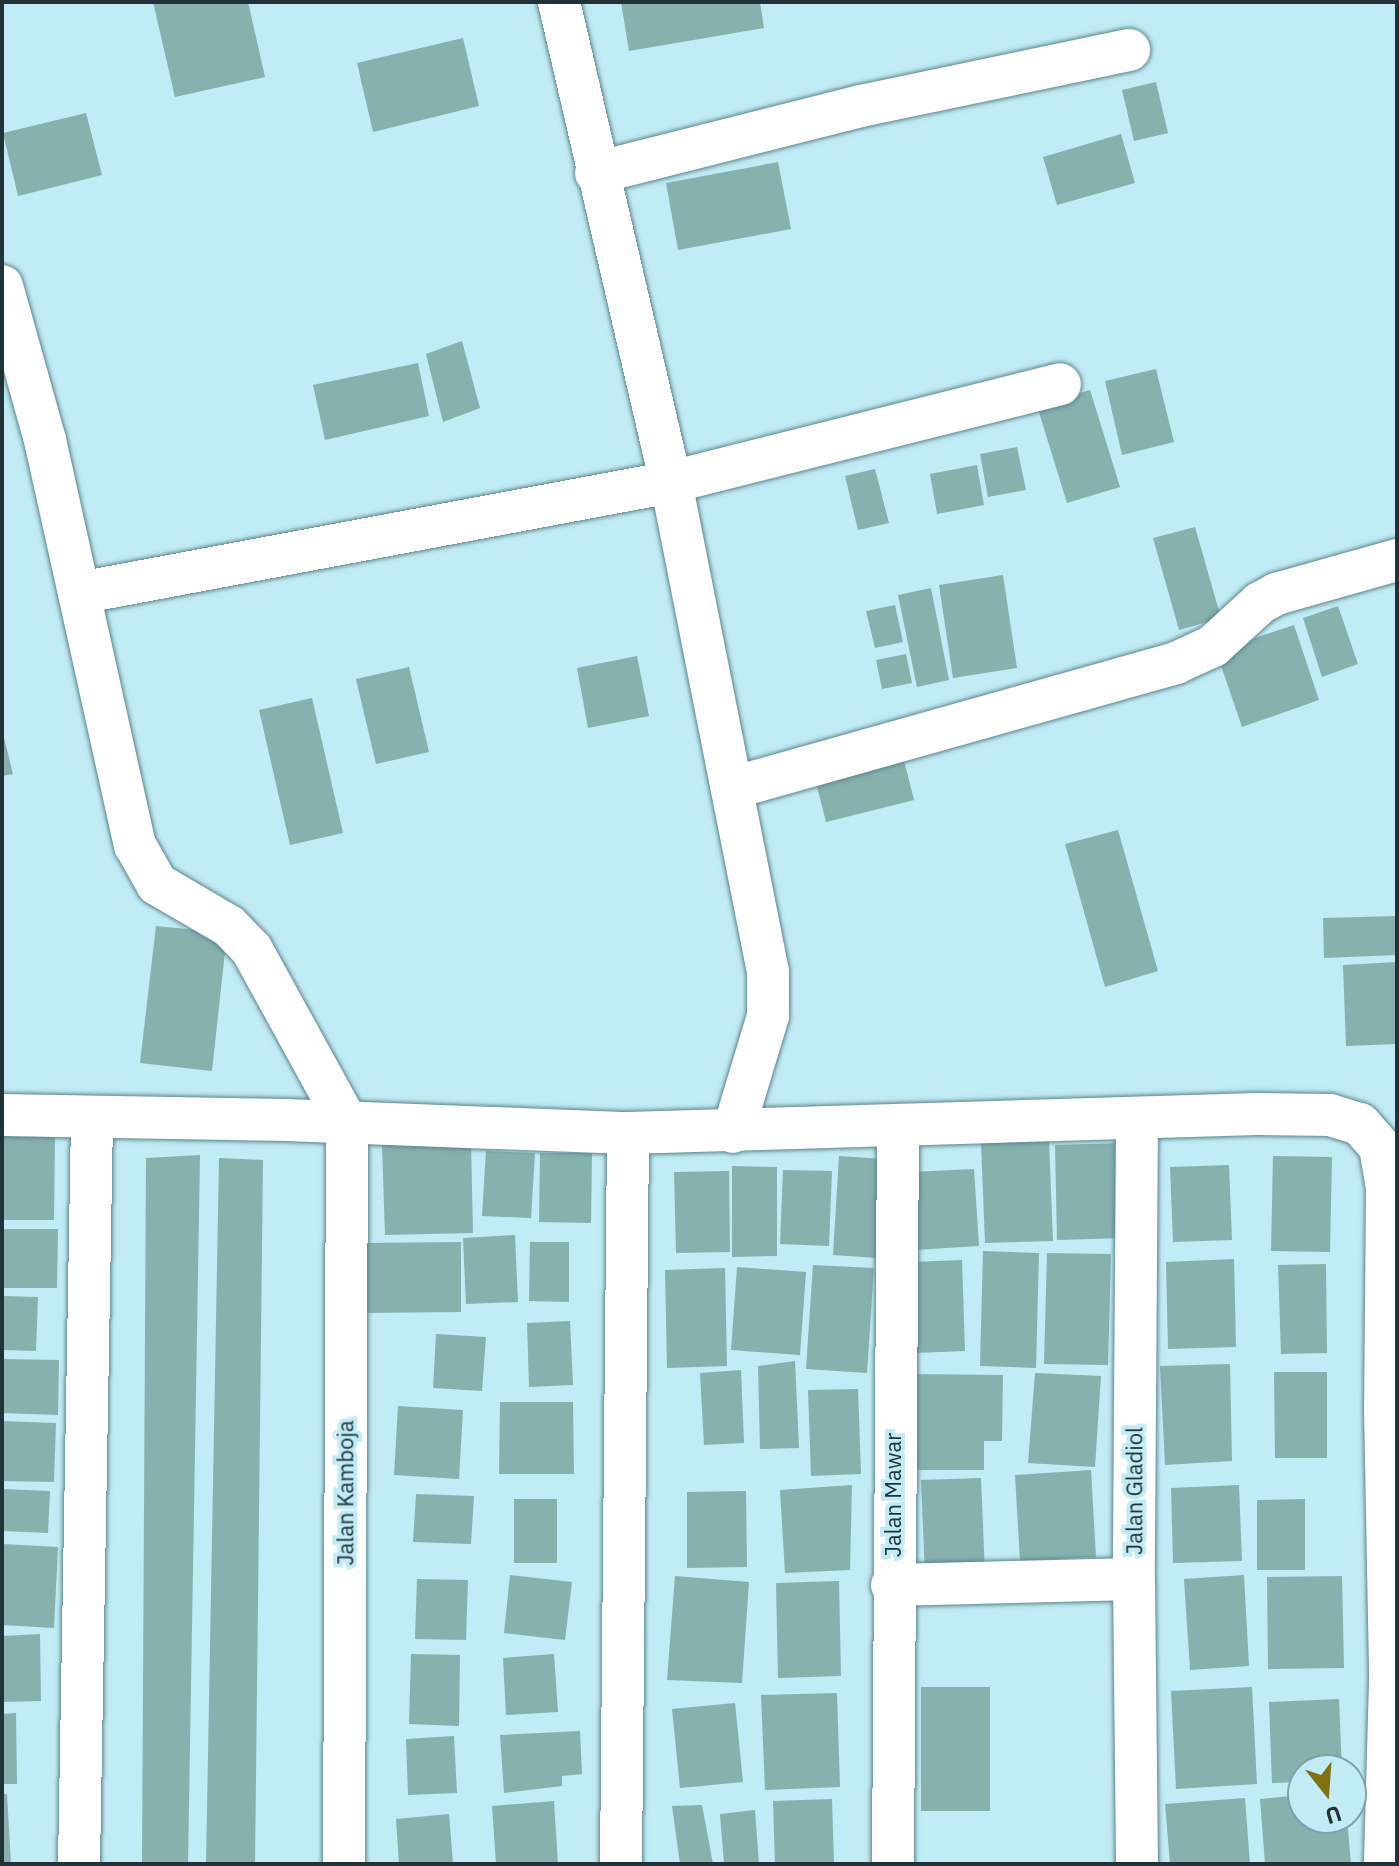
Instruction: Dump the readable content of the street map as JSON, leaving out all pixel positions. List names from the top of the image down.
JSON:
{
  "streets": {
    "street": ["Jalan Gladiol", "Jalan Kamboja", "Jalan Mawar"]
  },
  "north": "bottom"
}
